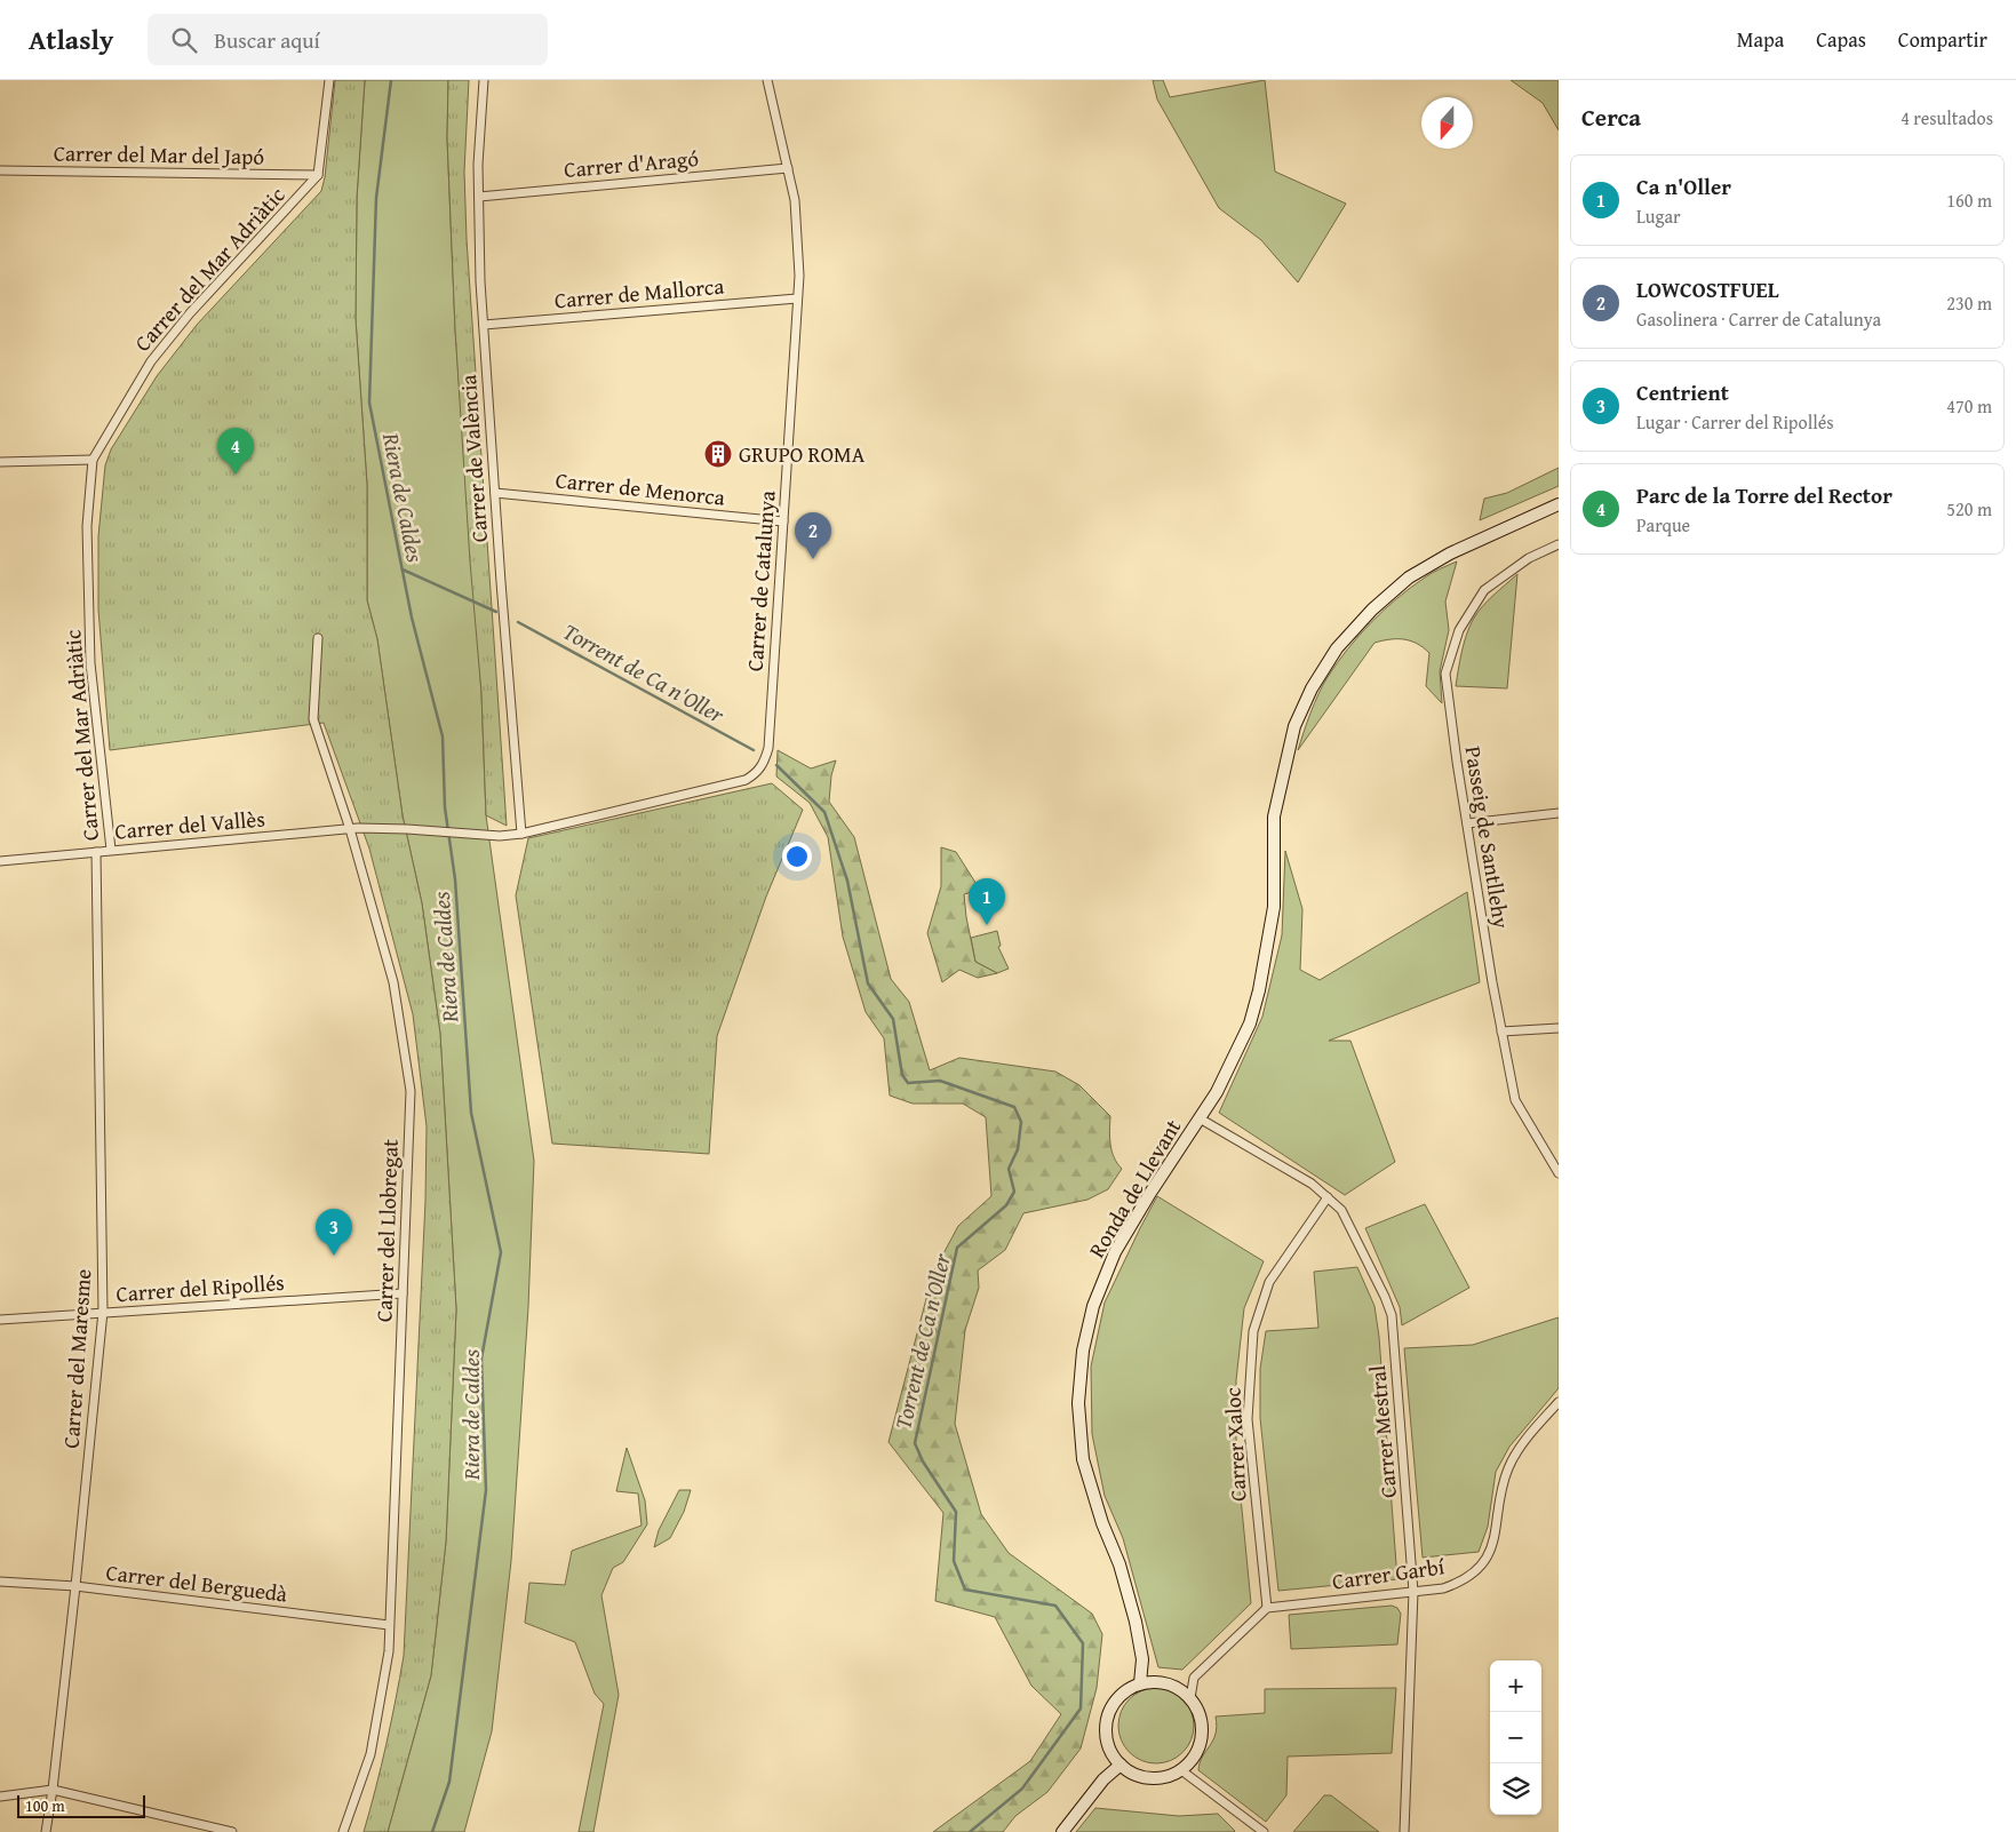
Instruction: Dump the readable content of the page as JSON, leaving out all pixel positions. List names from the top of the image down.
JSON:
{
  "streets": {
    "main road": ["Ronda de Llevant"],
    "street": [
      "Carrer del Mar del Japó",
      "Carrer d'Aragó",
      "Carrer del Mar Adriàtic",
      "Carrer de Mallorca",
      "Carrer de València",
      "Carrer de Menorca",
      "Carrer de Catalunya",
      "Carrer del Vallès",
      "Passeig de Santllehy",
      "Carrer del Llobregat",
      "Carrer del Ripollés",
      "Carrer del Maresme",
      "Carrer Mestral",
      "Carrer Xaloc",
      "Carrer Garbí",
      "Carrer del Berguedà"
    ]
  },
  "crossings": [
    ["Carrer del Mar del Japó", "Carrer del Mar Adriàtic"],
    ["Carrer d'Aragó", "Carrer de València"],
    ["Carrer d'Aragó", "Carrer de Catalunya"],
    ["Carrer del Mar Adriàtic", "Carrer del Vallès"],
    ["Carrer de Mallorca", "Carrer de València"],
    ["Carrer de Mallorca", "Carrer de Catalunya"],
    ["Carrer de València", "Carrer de Menorca"],
    ["Carrer de València", "Carrer de Catalunya"],
    ["Carrer de Menorca", "Carrer de Catalunya"],
    ["Carrer de Catalunya", "Carrer del Vallès"],
    ["Carrer del Vallès", "Carrer del Llobregat"],
    ["Carrer del Vallès", "Carrer del Maresme"],
    ["Ronda de Llevant", "Carrer Mestral"],
    ["Carrer del Llobregat", "Carrer del Ripollés"],
    ["Carrer del Llobregat", "Carrer del Berguedà"],
    ["Carrer del Ripollés", "Carrer del Maresme"],
    ["Carrer del Maresme", "Carrer del Berguedà"],
    ["Carrer Mestral", "Carrer Xaloc"],
    ["Carrer Mestral", "Carrer Garbí"],
    ["Carrer Xaloc", "Carrer Garbí"]
  ],
  "water": ["Riera de Caldes", "Torrent de Ca n'Oller"],
  "places": {
    "building": ["GRUPO ROMA"]
  },
  "scale_bar": "100 m",
  "north": "bottom",
  "page": {
    "header": "Atlasly",
    "search": "Buscar aquí",
    "nav": ["Mapa", "Capas", "Compartir"],
    "heading": ["Cerca", "4 resultados"],
    "list": [
      {
        "mark": "1",
        "name": "Ca n'Oller",
        "note": "Lugar",
        "value": "160 m"
      },
      {
        "mark": "2",
        "name": "LOWCOSTFUEL",
        "note": "Gasolinera · Carrer de Catalunya",
        "value": "230 m"
      },
      {
        "mark": "3",
        "name": "Centrient",
        "note": "Lugar · Carrer del Ripollés",
        "value": "470 m"
      },
      {
        "mark": "4",
        "name": "Parc de la Torre del Rector",
        "note": "Parque",
        "value": "520 m"
      }
    ],
    "pins": [
      "4",
      "2",
      "1",
      "3"
    ],
    "map_buttons": ["+", "−"],
    "scale": "100 m"
  }
}
